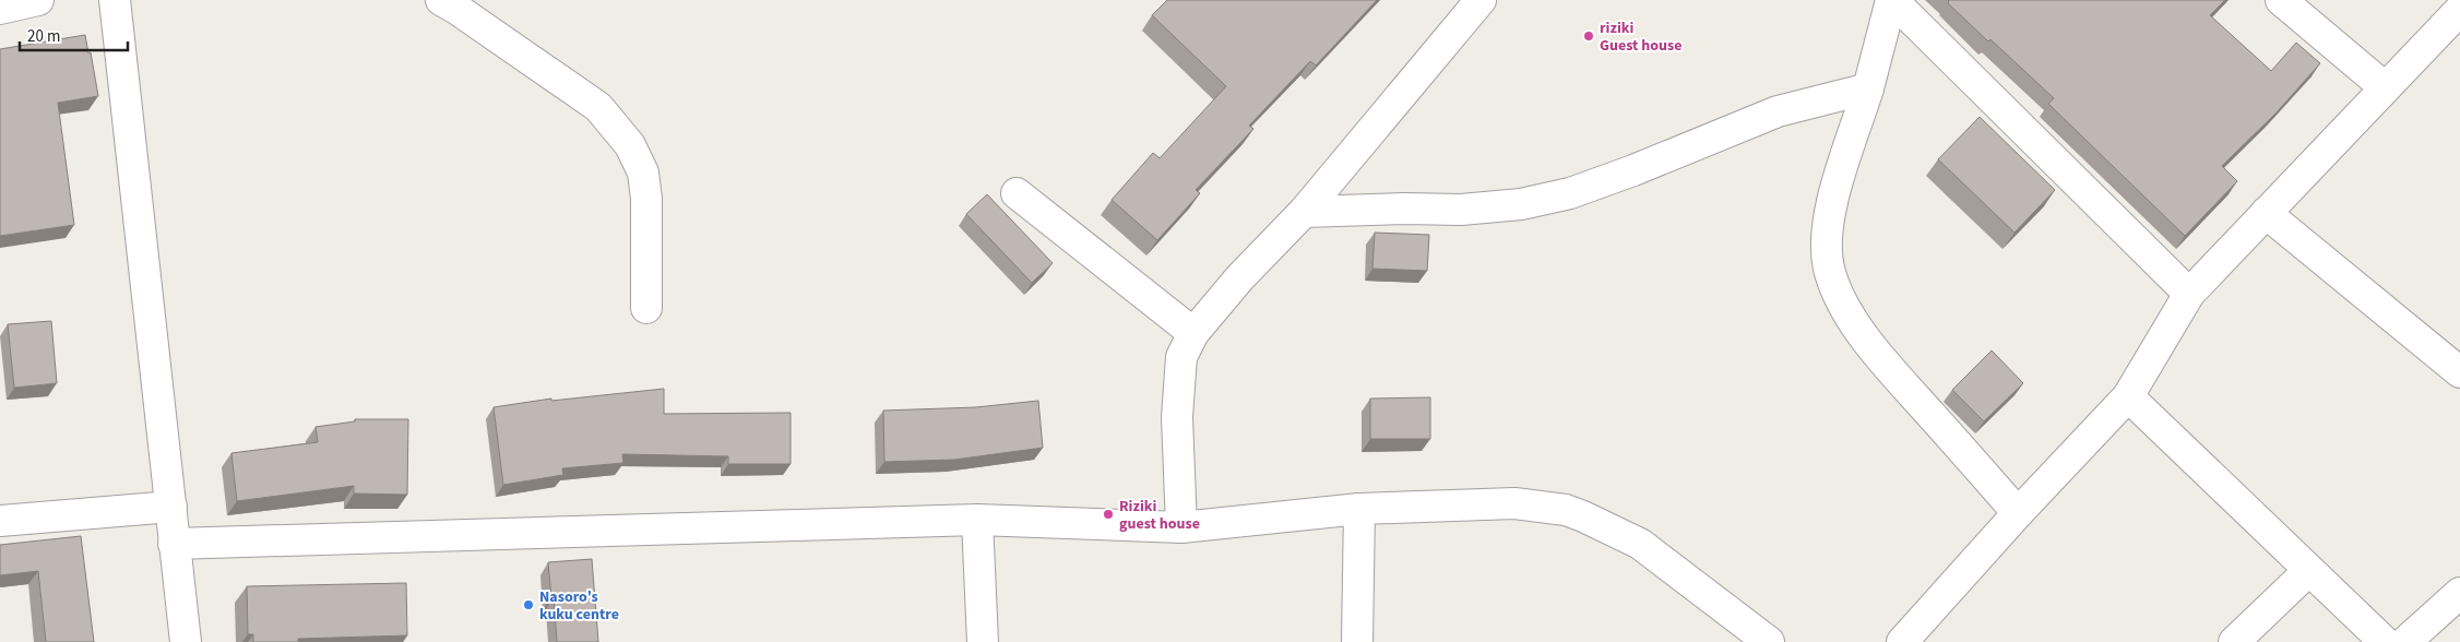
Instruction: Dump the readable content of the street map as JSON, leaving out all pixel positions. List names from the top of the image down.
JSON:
{
  "places": ["riziki Guest house", "Riziki guest house", "Nasoro's kuku centre"],
  "scale_bar": "20 m"
}
